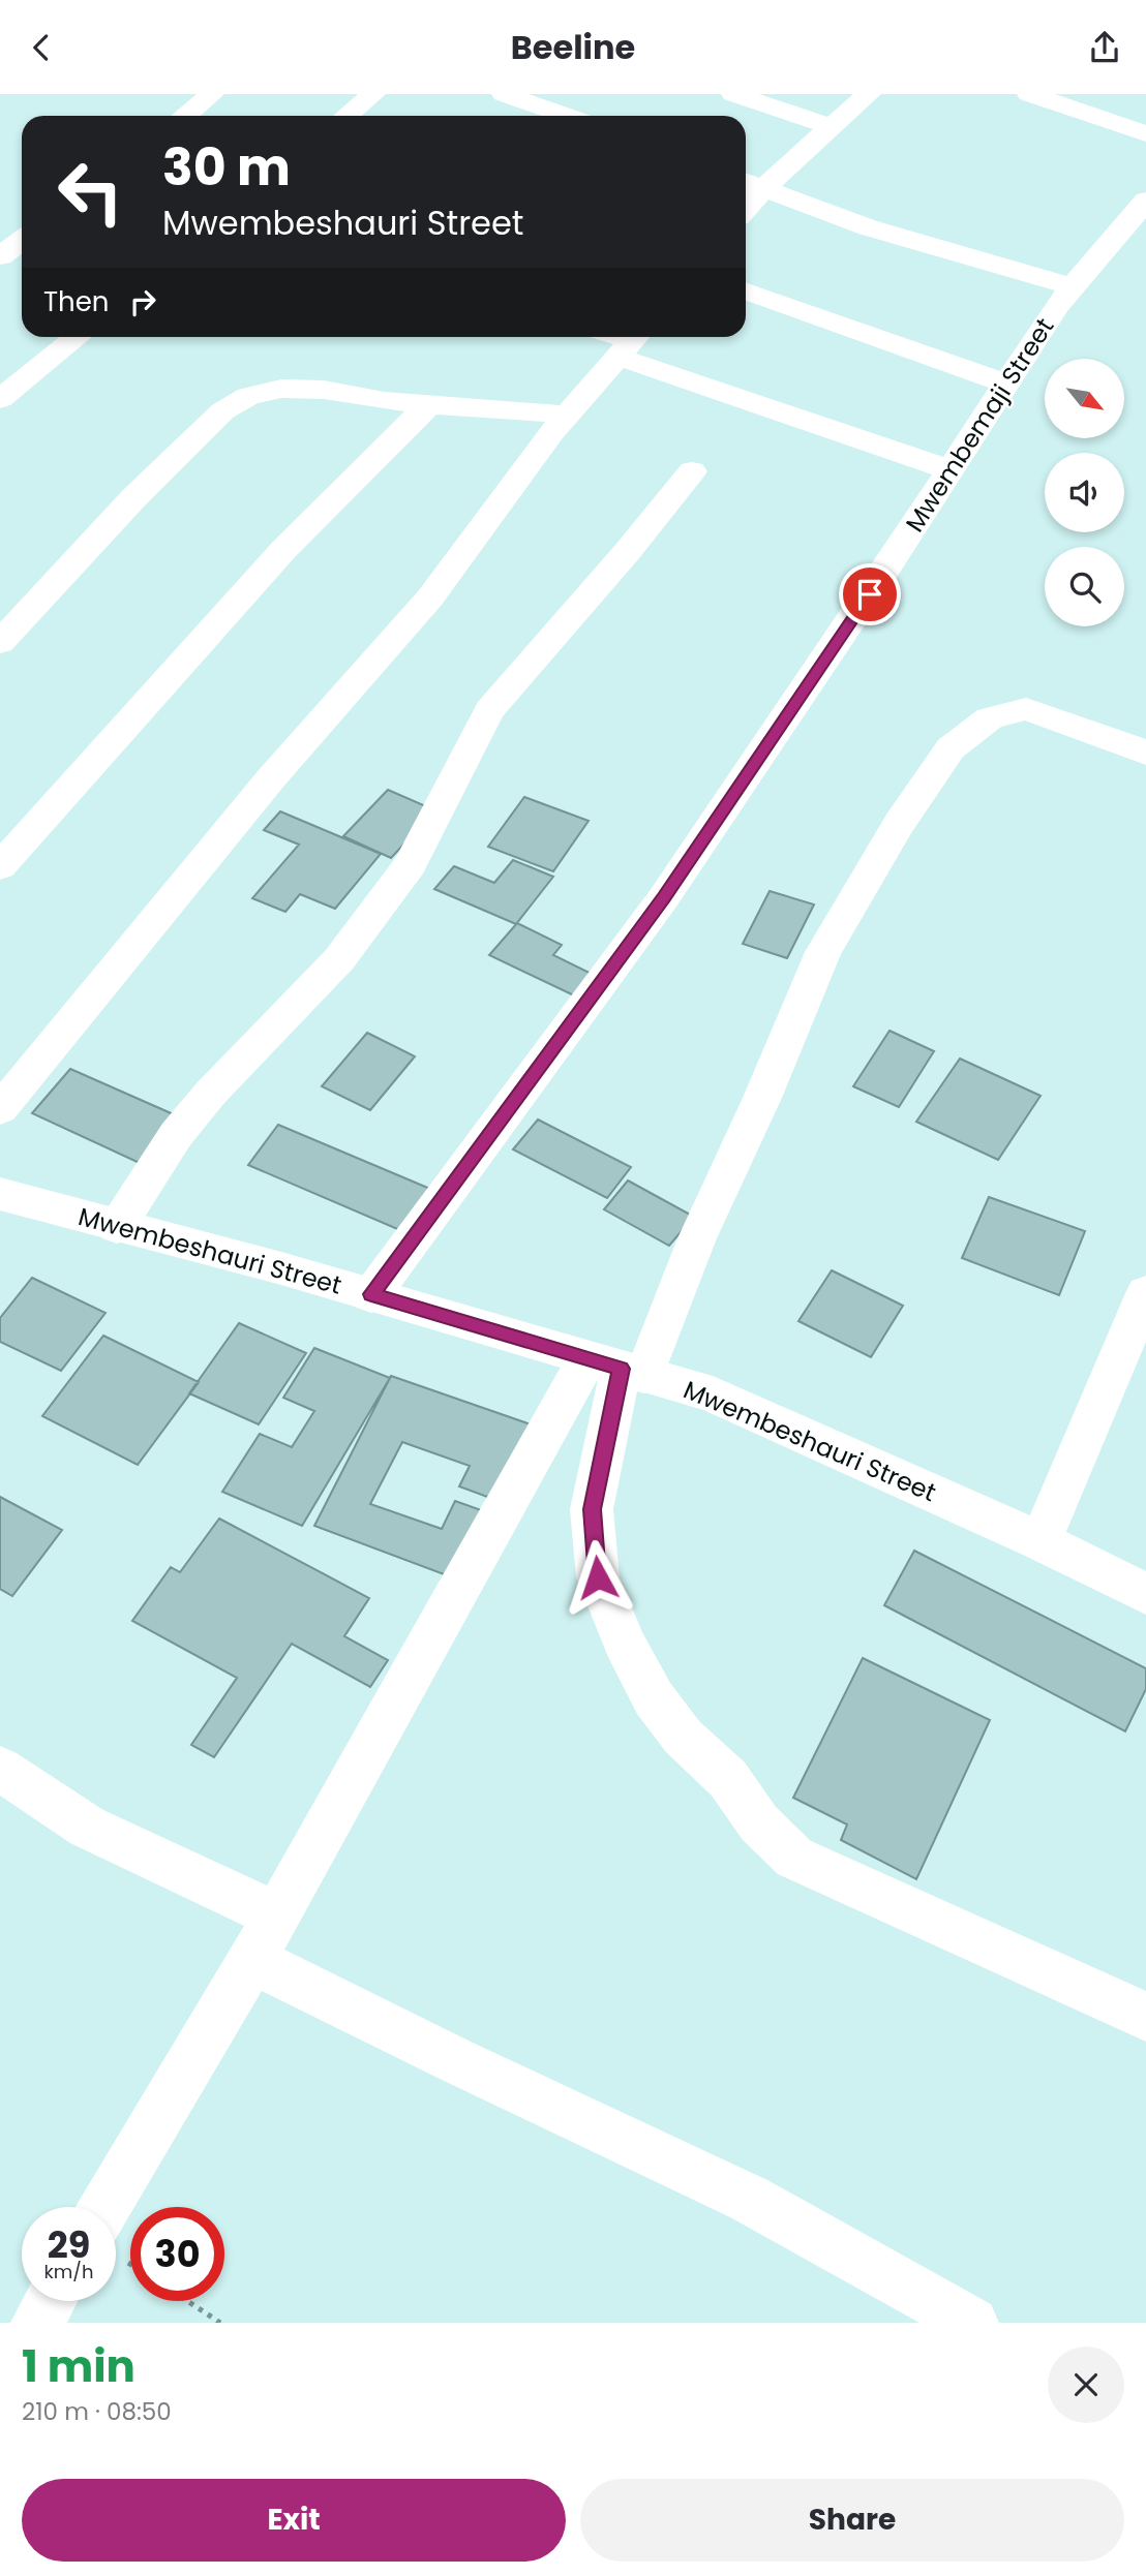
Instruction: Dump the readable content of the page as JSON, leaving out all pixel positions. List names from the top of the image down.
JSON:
{
  "streets": {
    "street": ["Mwembemaji Street", "Mwembeshauri Street"]
  },
  "crossings": [
    ["Mwembemaji Street", "Mwembeshauri Street"]
  ],
  "north": "bottom right",
  "page": {
    "header": "Beeline",
    "turn": ["30 m", "Mwembeshauri Street"],
    "then": "Then",
    "speed": "29 km/h",
    "limit": "30",
    "heading": ["1 min", "210 m · 08:50"],
    "buttons": ["Exit", "Share"]
  }
}
